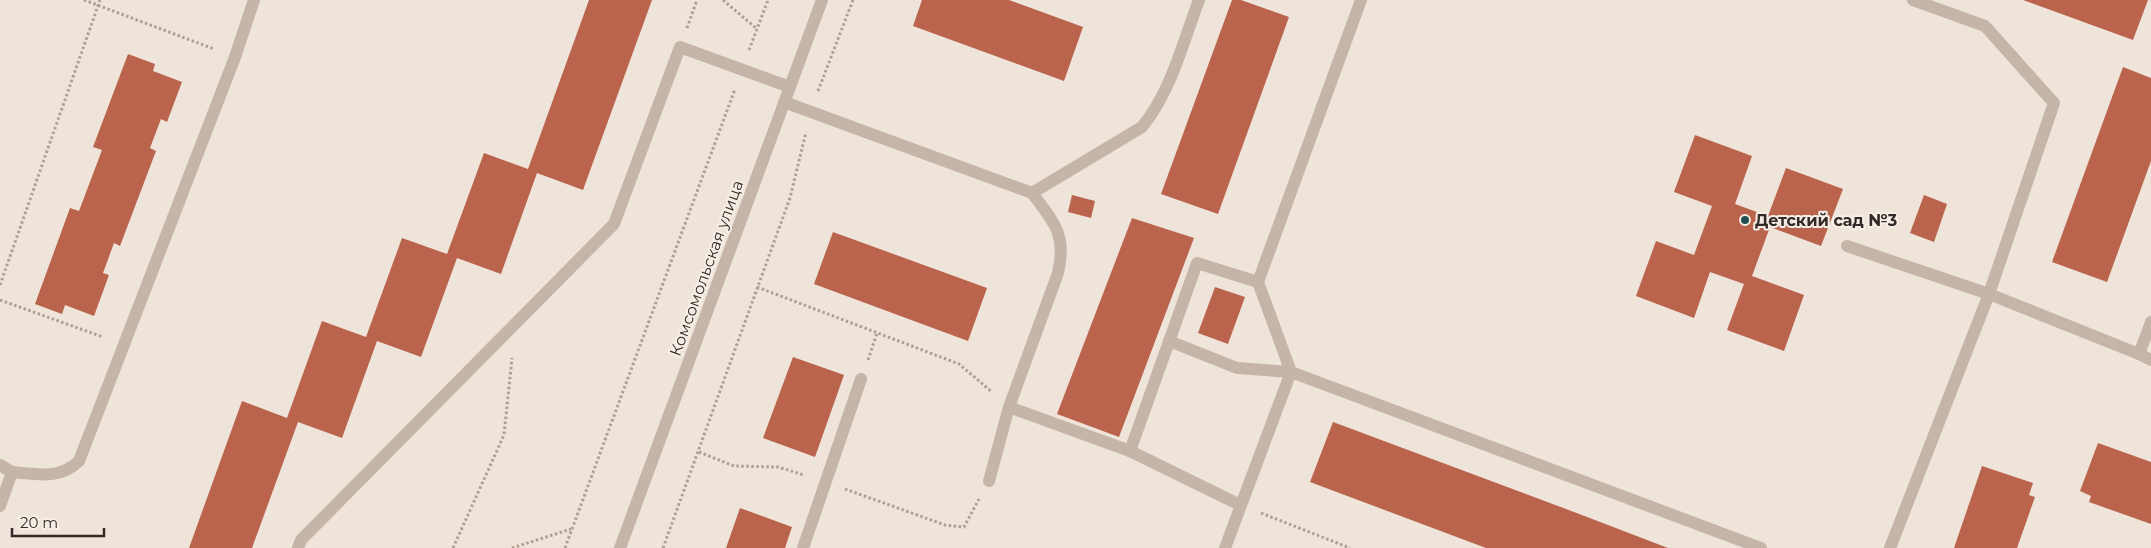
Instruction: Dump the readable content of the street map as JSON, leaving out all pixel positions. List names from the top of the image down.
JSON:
{
  "streets": {
    "street": ["Комсомольская улица"]
  },
  "places": ["Детский сад №3"],
  "scale_bar": "20 m"
}
